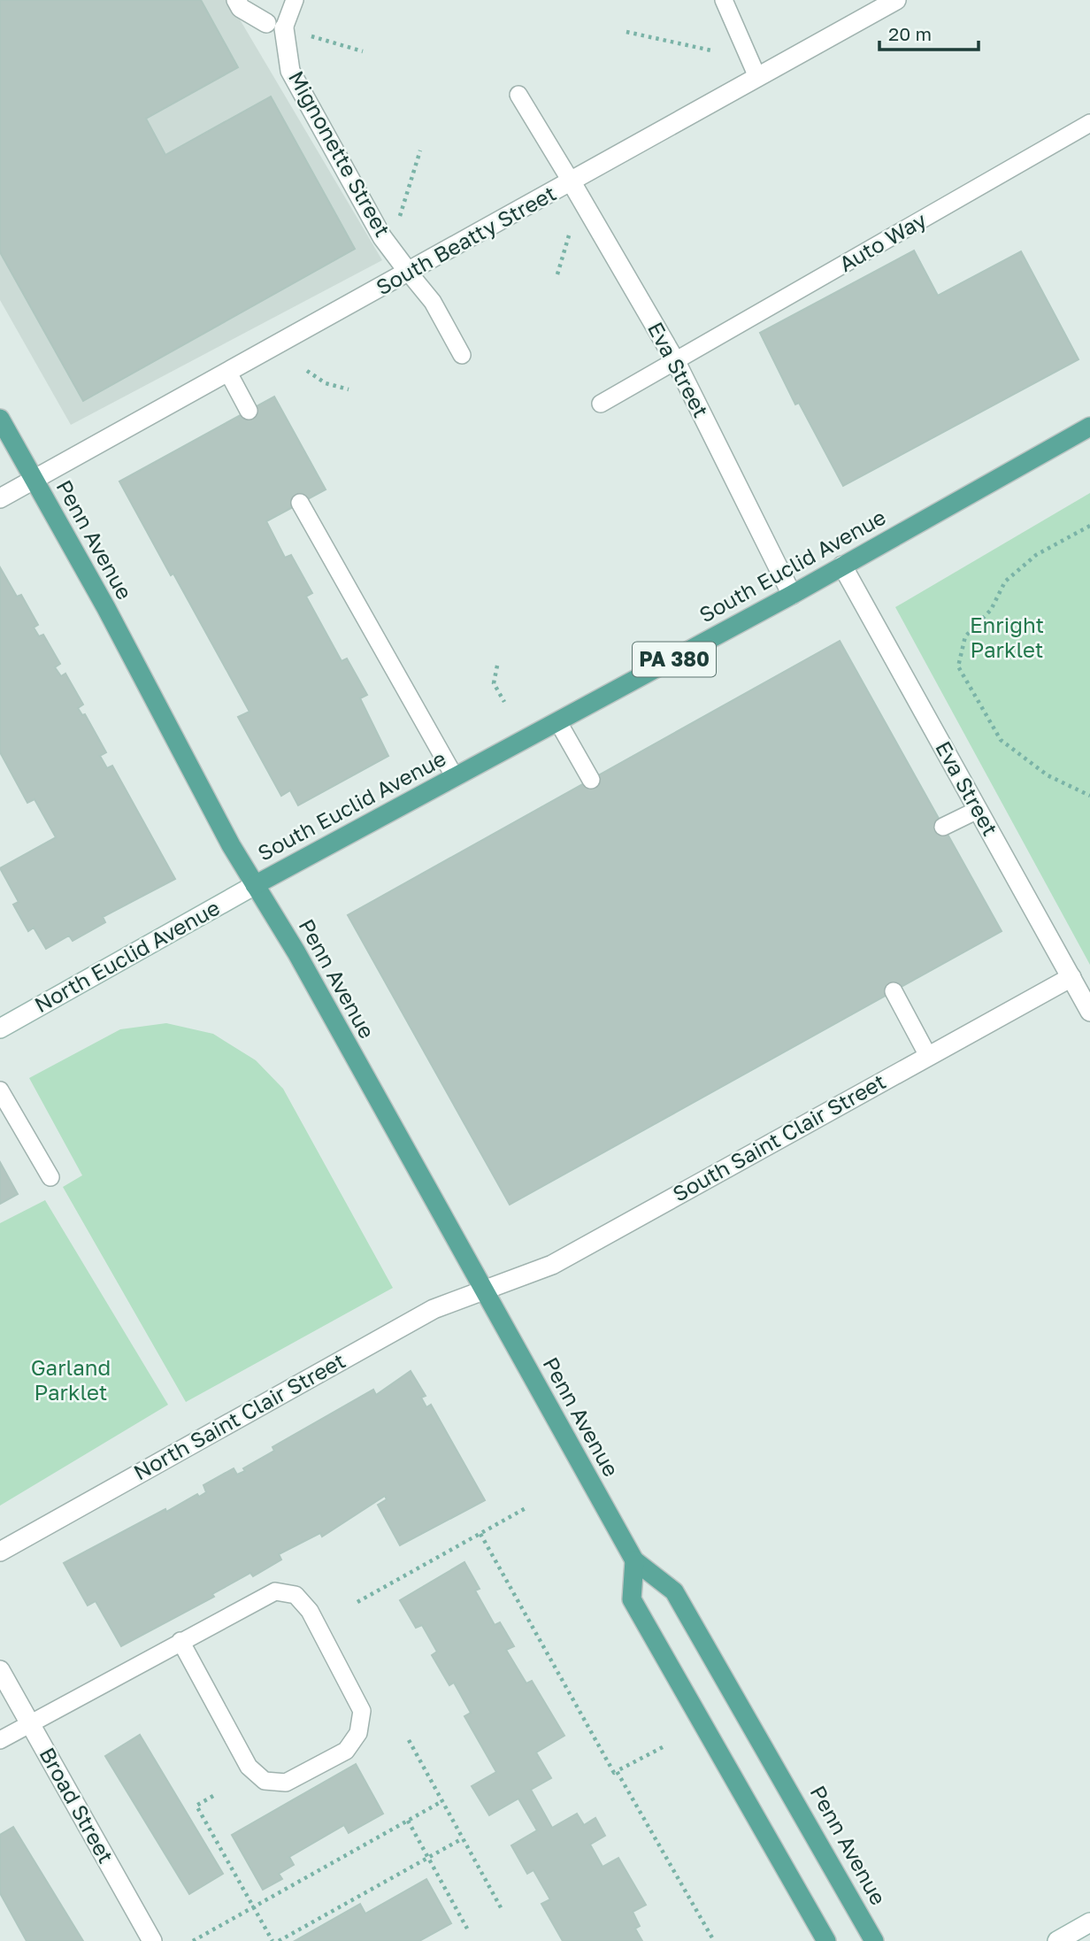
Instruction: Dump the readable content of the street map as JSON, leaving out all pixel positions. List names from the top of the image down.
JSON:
{
  "streets": {
    "main road": ["Penn Avenue", "South Euclid Avenue", "PA 380"],
    "street": [
      "Mignonette Street",
      "South Beatty Street",
      "Eva Street",
      "North Euclid Avenue",
      "South Saint Clair Street",
      "North Saint Clair Street",
      "Broad Street"
    ],
    "lane": ["Auto Way"]
  },
  "crossings": [
    ["Mignonette Street", "South Beatty Street"],
    ["South Beatty Street", "Eva Street"],
    ["South Beatty Street", "Penn Avenue"],
    ["Auto Way", "Eva Street"],
    ["Eva Street", "South Euclid Avenue"],
    ["Eva Street", "South Saint Clair Street"],
    ["Penn Avenue", "South Euclid Avenue"],
    ["Penn Avenue", "North Euclid Avenue"],
    ["Penn Avenue", "South Saint Clair Street"],
    ["Penn Avenue", "North Saint Clair Street"],
    ["South Euclid Avenue", "North Euclid Avenue"],
    ["South Saint Clair Street", "North Saint Clair Street"]
  ],
  "parks": ["Enright Parklet", "Garland Parklet"],
  "scale_bar": "20 m"
}
